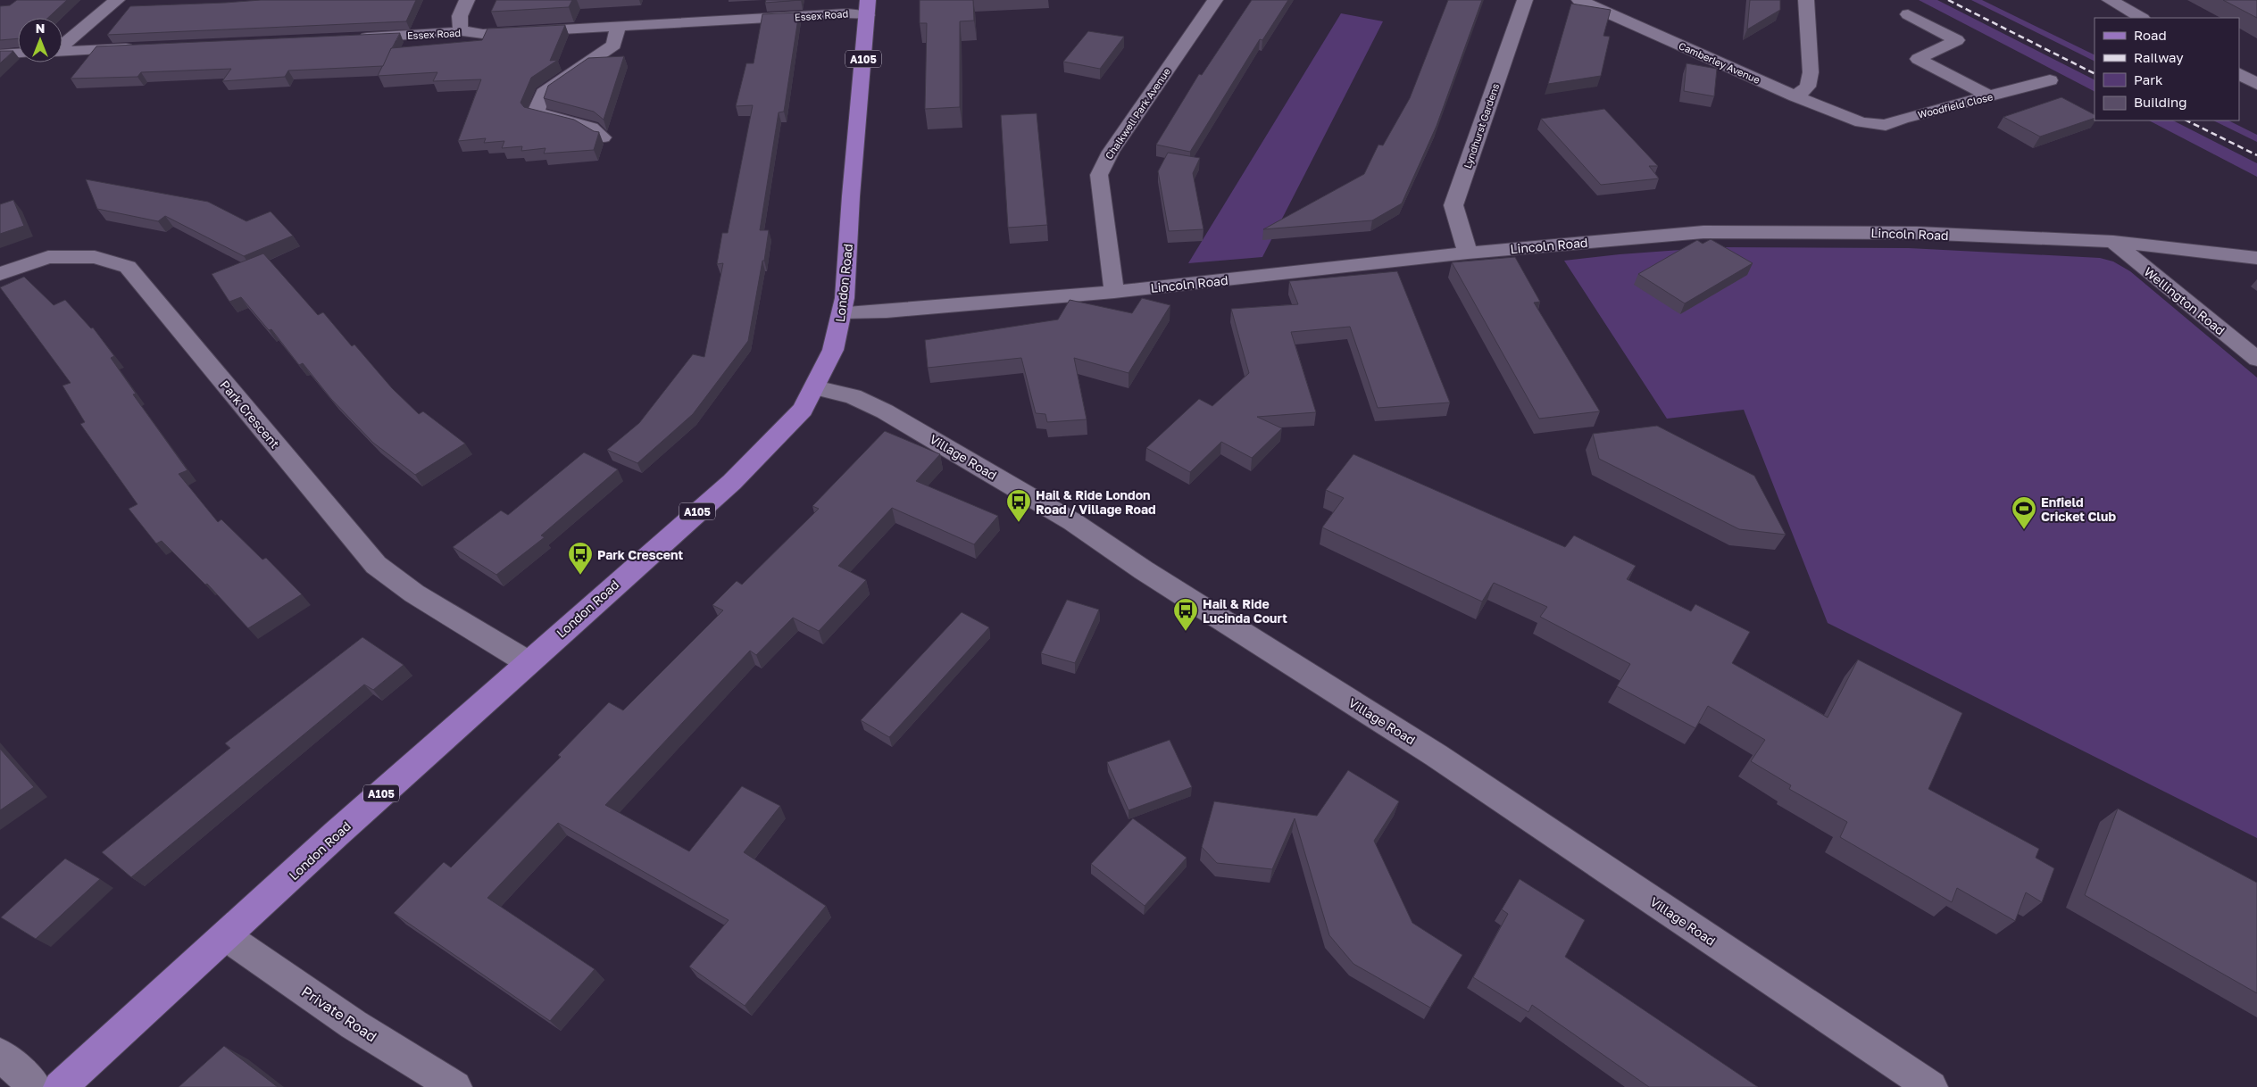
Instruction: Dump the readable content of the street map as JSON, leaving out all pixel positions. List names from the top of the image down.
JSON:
{
  "streets": {
    "main road": ["A105", "London Road"],
    "street": [
      "Essex Road",
      "Camberley Avenue",
      "Woodfield Close",
      "Chalkwell Park Avenue",
      "Lyndhurst Gardens",
      "Lincoln Road",
      "Wellington Road",
      "Park Crescent",
      "Village Road",
      "Private Road"
    ]
  },
  "crossings": [
    ["Essex Road", "London Road"],
    ["Camberley Avenue", "Woodfield Close"],
    ["Chalkwell Park Avenue", "Lincoln Road"],
    ["Lyndhurst Gardens", "Lincoln Road"],
    ["Lincoln Road", "London Road"],
    ["Lincoln Road", "Wellington Road"],
    ["London Road", "Park Crescent"],
    ["London Road", "Village Road"],
    ["London Road", "Private Road"]
  ],
  "places": {
    "bus stop": ["Hail & Ride London Road / Village Road", "Park Crescent", "Hail & Ride Lucinda Court"],
    "sports": ["Enfield Cricket Club"]
  },
  "legend": [
    "Road",
    "Railway",
    "Park",
    "Building"
  ],
  "north": "top"
}
